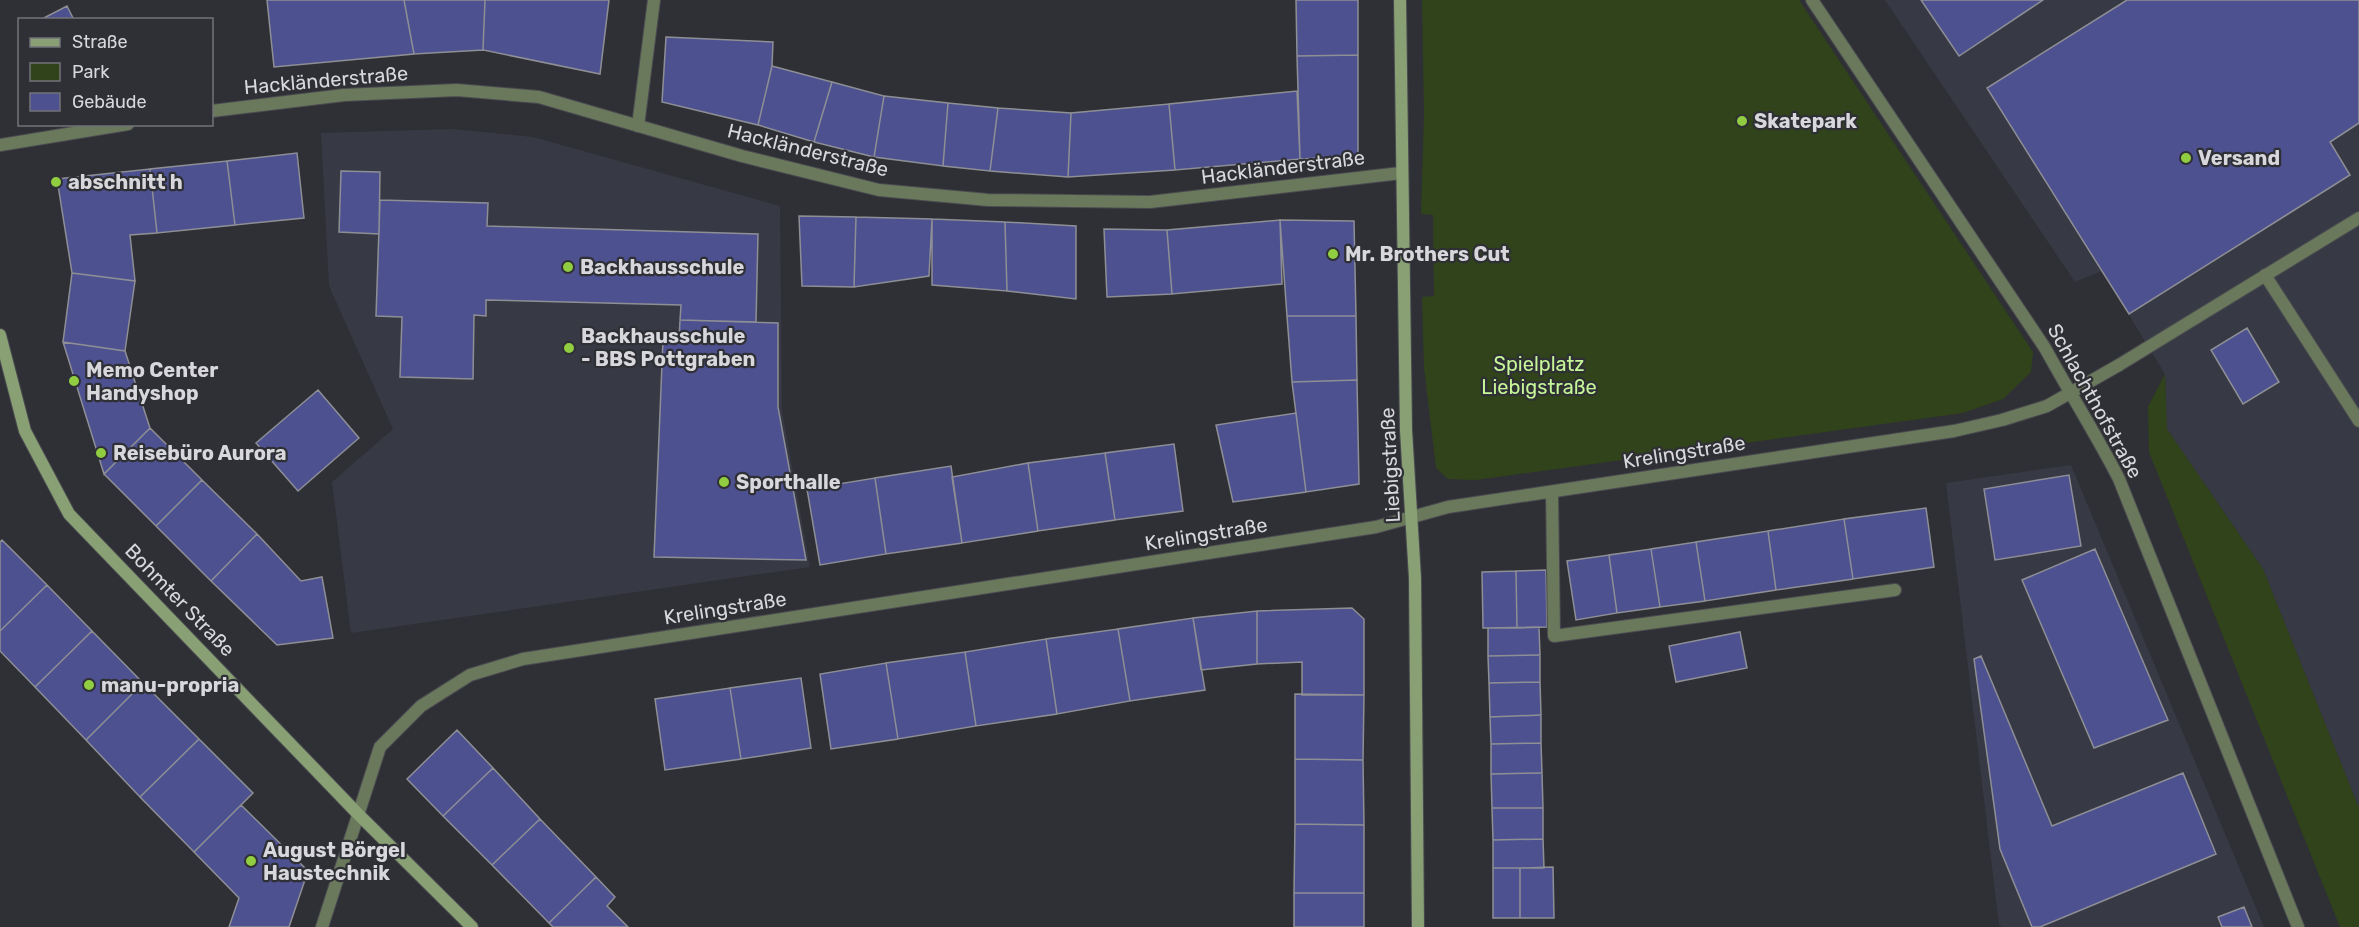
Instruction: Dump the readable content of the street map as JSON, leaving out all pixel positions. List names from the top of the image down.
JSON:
{
  "streets": {
    "street": [
      "Hackländerstraße",
      "Schlachthofstraße",
      "Krelingstraße",
      "Liebigstraße",
      "Bohmter Straße"
    ]
  },
  "crossings": [
    ["Hackländerstraße", "Liebigstraße"],
    ["Schlachthofstraße", "Krelingstraße"],
    ["Krelingstraße", "Liebigstraße"],
    ["Krelingstraße", "Bohmter Straße"]
  ],
  "parks": ["Spielplatz Liebigstraße"],
  "places": [
    "Skatepark",
    "Versand",
    "abschnitt h",
    "Mr. Brothers Cut",
    "Backhausschule",
    "Backhausschule - BBS Pottgraben",
    "Memo Center Handyshop",
    "Reisebüro Aurora",
    "Sporthalle",
    "manu-propria",
    "August Börgel Haustechnik"
  ],
  "legend": ["Straße", "Park", "Gebäude"]
}
